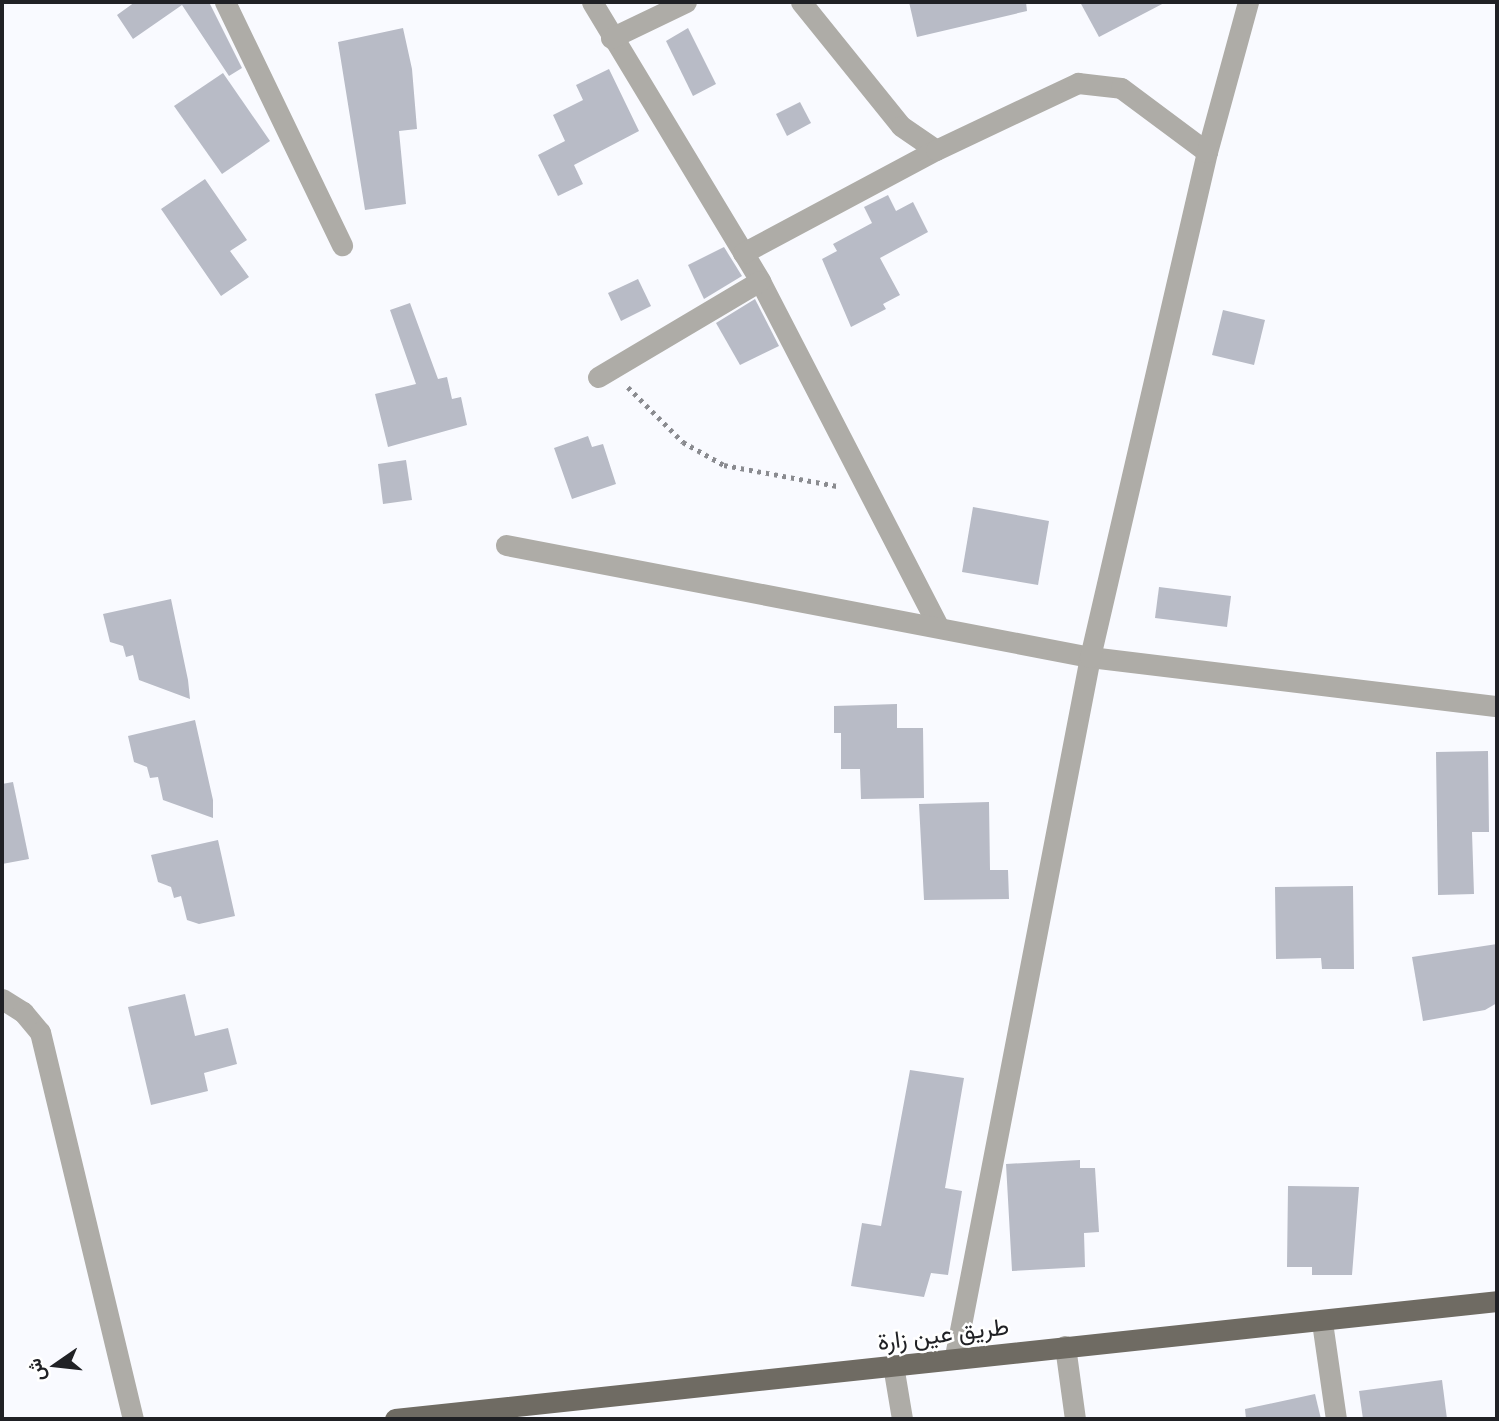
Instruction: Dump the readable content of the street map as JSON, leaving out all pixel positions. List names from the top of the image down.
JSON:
{
  "streets": {
    "main road": ["طريق عين زارة"]
  },
  "north": "left"
}
